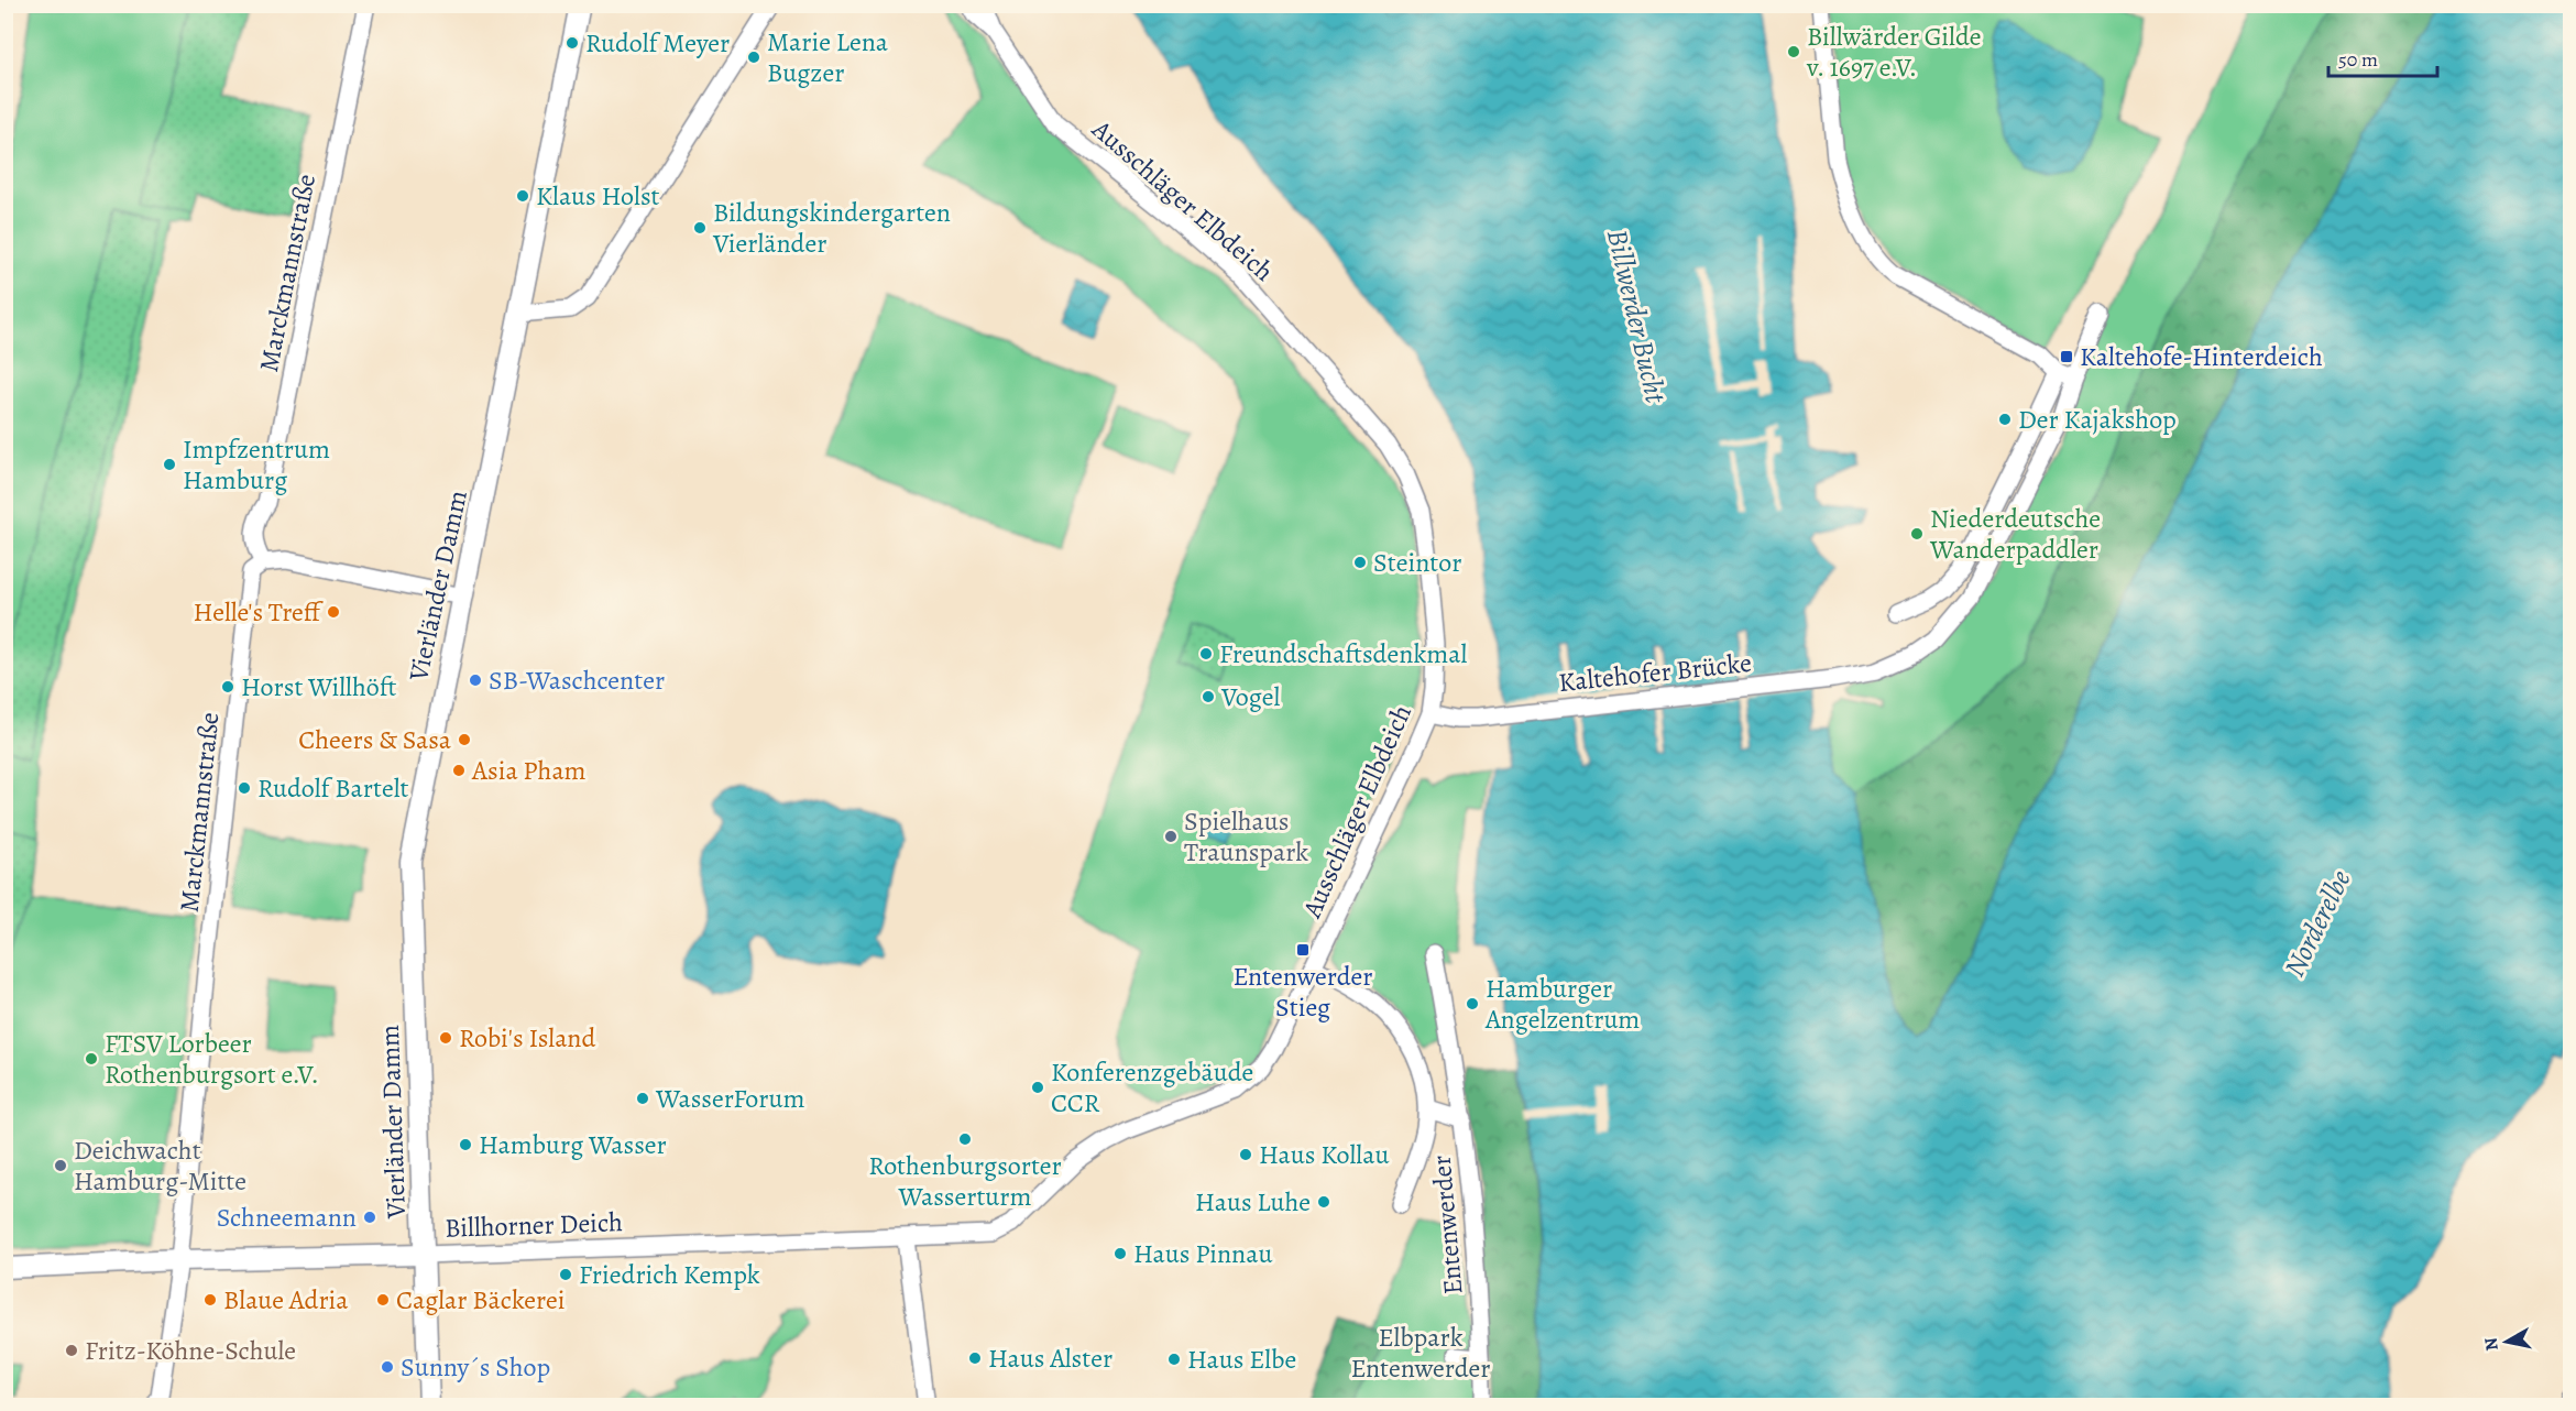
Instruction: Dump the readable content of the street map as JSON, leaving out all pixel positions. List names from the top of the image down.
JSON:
{
  "streets": {
    "street": [
      "Ausschläger Elbdeich",
      "Marckmannstraße",
      "Vierländer Damm",
      "Kaltehofer Brücke",
      "Billhorner Deich",
      "Entenwerder"
    ]
  },
  "crossings": [
    ["Ausschläger Elbdeich", "Kaltehofer Brücke"],
    ["Ausschläger Elbdeich", "Billhorner Deich"],
    ["Marckmannstraße", "Billhorner Deich"],
    ["Vierländer Damm", "Billhorner Deich"]
  ],
  "water": ["Billwerder Bucht", "Norderelbe"],
  "parks": ["Elbpark Entenwerder"],
  "places": {
    "other": [
      "Rudolf Meyer",
      "Billwärder Gilde v. 1697 e.V.",
      "Marie Lena Bugzer",
      "Klaus Holst",
      "Bildungskindergarten Vierländer",
      "Der Kajakshop",
      "Impfzentrum Hamburg",
      "Niederdeutsche Wanderpaddler",
      "Steintor",
      "Helle's Treff",
      "Freundschaftsdenkmal",
      "SB-Waschcenter",
      "Horst Willhöft",
      "Vogel",
      "Cheers & Sasa",
      "Asia Pham",
      "Rudolf Bartelt",
      "Spielhaus Traunspark",
      "Hamburger Angelzentrum",
      "Robi's Island",
      "FTSV Lorbeer Rothenburgsort e.V.",
      "Konferenzgebäude CCR",
      "WasserForum",
      "Rothenburgsorter Wasserturm",
      "Hamburg Wasser",
      "Haus Kollau",
      "Deichwacht Hamburg-Mitte",
      "Haus Luhe",
      "Schneemann",
      "Haus Pinnau",
      "Friedrich Kempk",
      "Blaue Adria",
      "Caglar Bäckerei",
      "Fritz-Köhne-Schule",
      "Haus Alster",
      "Haus Elbe",
      "Sunny´s Shop"
    ],
    "transit": ["Kaltehofe-Hinterdeich", "Entenwerder Stieg"]
  },
  "scale_bar": "50 m",
  "north": "left"
}
